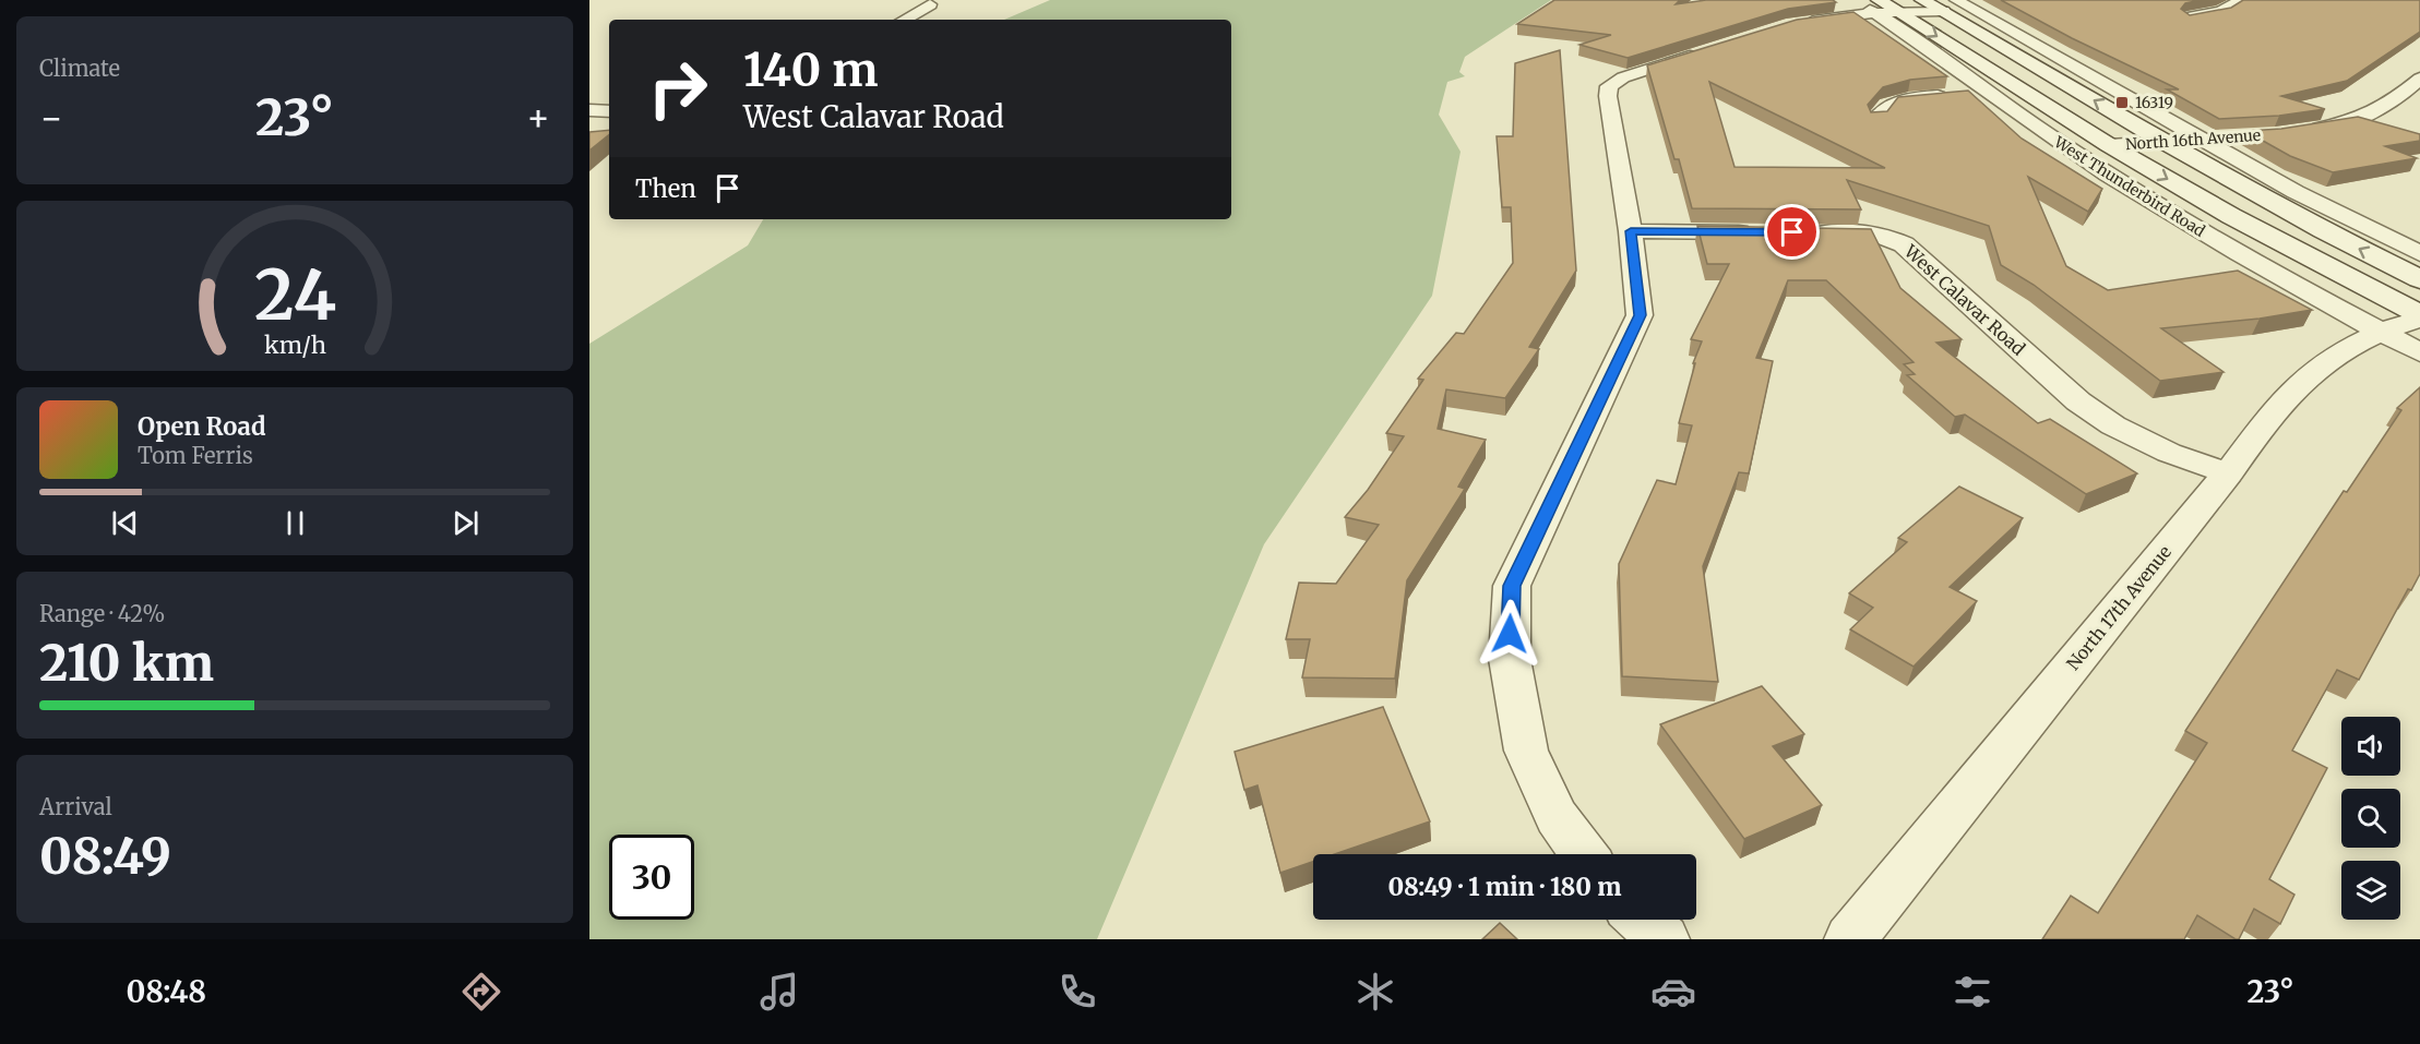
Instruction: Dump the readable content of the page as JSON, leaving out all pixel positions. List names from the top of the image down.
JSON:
{
  "streets": {
    "main road": ["West Thunderbird Road"],
    "street": ["North 16th Avenue", "West Calavar Road", "North 17th Avenue"]
  },
  "crossings": [
    ["North 16th Avenue", "West Thunderbird Road"],
    ["West Thunderbird Road", "North 17th Avenue"],
    ["West Calavar Road", "North 17th Avenue"]
  ],
  "places": {
    "transit": ["16319"]
  },
  "page": {
    "tile": [
      "Climate",
      ["Range · 42%", "210 km"],
      ["Arrival", "08:49"]
    ],
    "turn": ["140 m", "West Calavar Road"],
    "heat": ["−", "23°", "+"],
    "then": "Then",
    "song": ["Open Road", "Tom Ferris"],
    "limit": "30",
    "trip": "08:49 · 1 min · 180 m",
    "tabs": ["08:48", "23°"],
    "gauge": ["24", "km/h"]
  }
}
